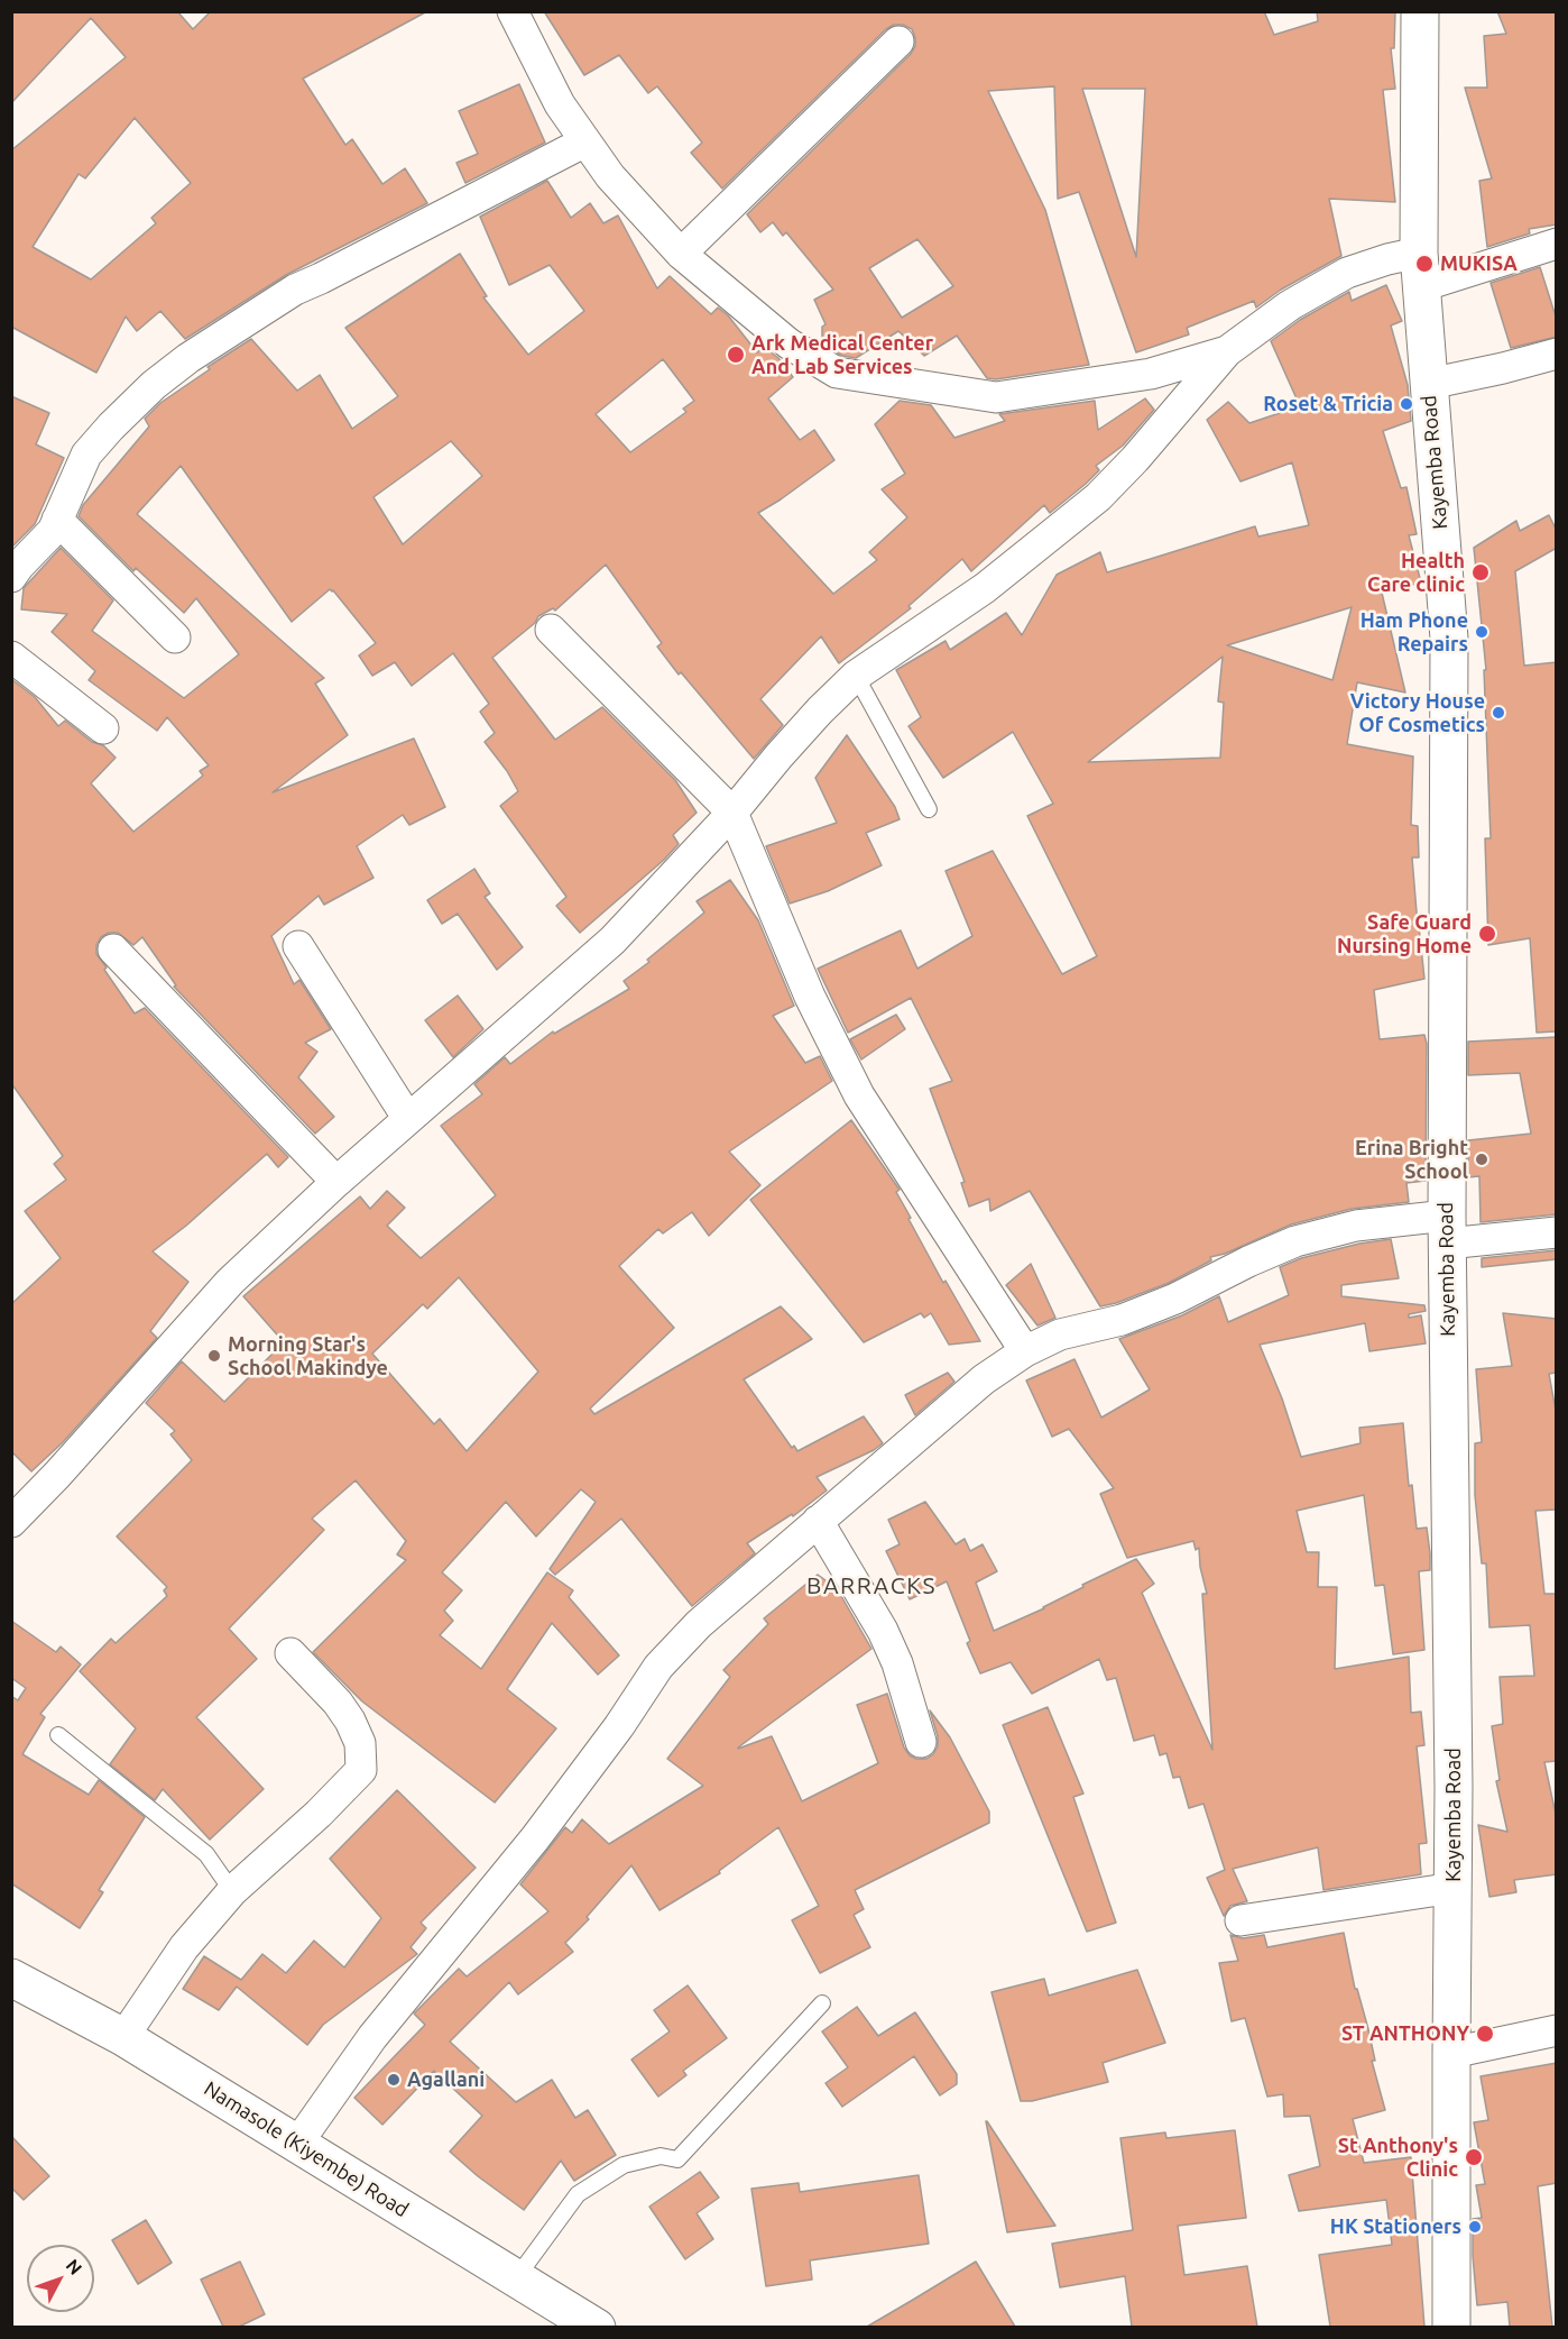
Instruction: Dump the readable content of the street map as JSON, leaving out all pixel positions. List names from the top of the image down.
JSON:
{
  "streets": {
    "street": ["Kayemba Road", "Namasole (Kiyembe) Road"]
  },
  "districts": ["BARRACKS"],
  "places": [
    "MUKISA",
    "Ark Medical Center And Lab Services",
    "Roset & Tricia",
    "Health Care clinic",
    "Ham Phone Repairs",
    "Victory House Of Cosmetics",
    "Safe Guard Nursing Home",
    "Erina Bright School",
    "Morning Star's School Makindye",
    "ST ANTHONY",
    "Agallani",
    "St Anthony's Clinic",
    "HK Stationers"
  ],
  "north": "top right"
}
